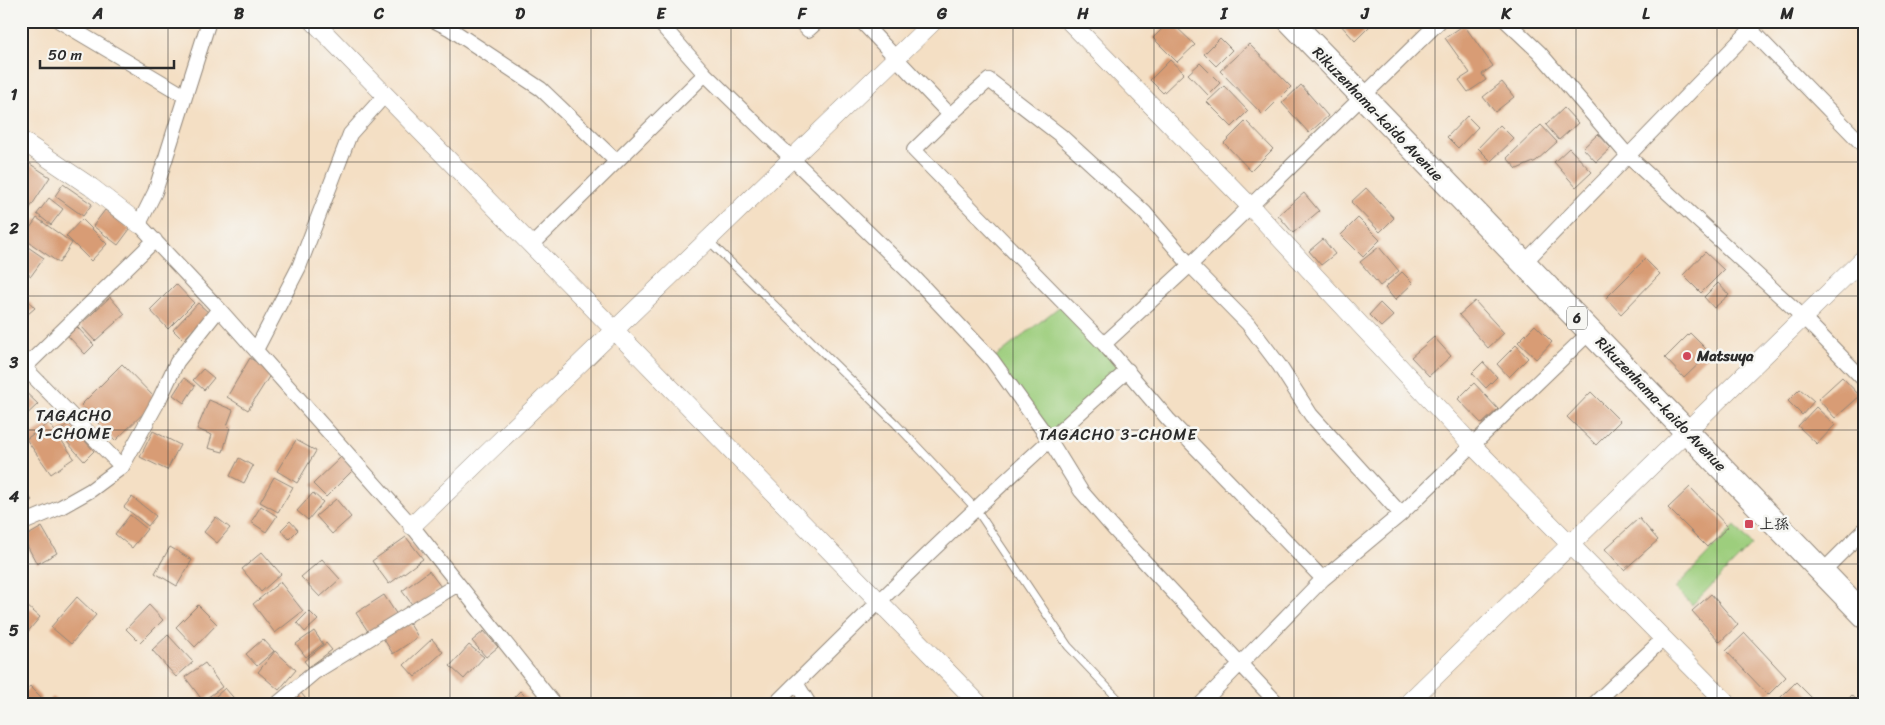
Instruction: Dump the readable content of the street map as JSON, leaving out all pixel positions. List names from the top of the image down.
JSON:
{
  "streets": {
    "highway": ["Rikuzenhama-kaido Avenue", "6"]
  },
  "districts": ["TAGACHO 1-CHOME", "TAGACHO 3-CHOME"],
  "places": {
    "other": ["Matsuya"],
    "transit": ["上孫"]
  },
  "scale_bar": "50 m",
  "grid": {
    "columns": [
      "A",
      "B",
      "C",
      "D",
      "E",
      "F",
      "G",
      "H",
      "I",
      "J",
      "K",
      "L",
      "M"
    ],
    "rows": [
      "1",
      "2",
      "3",
      "4",
      "5"
    ]
  }
}
